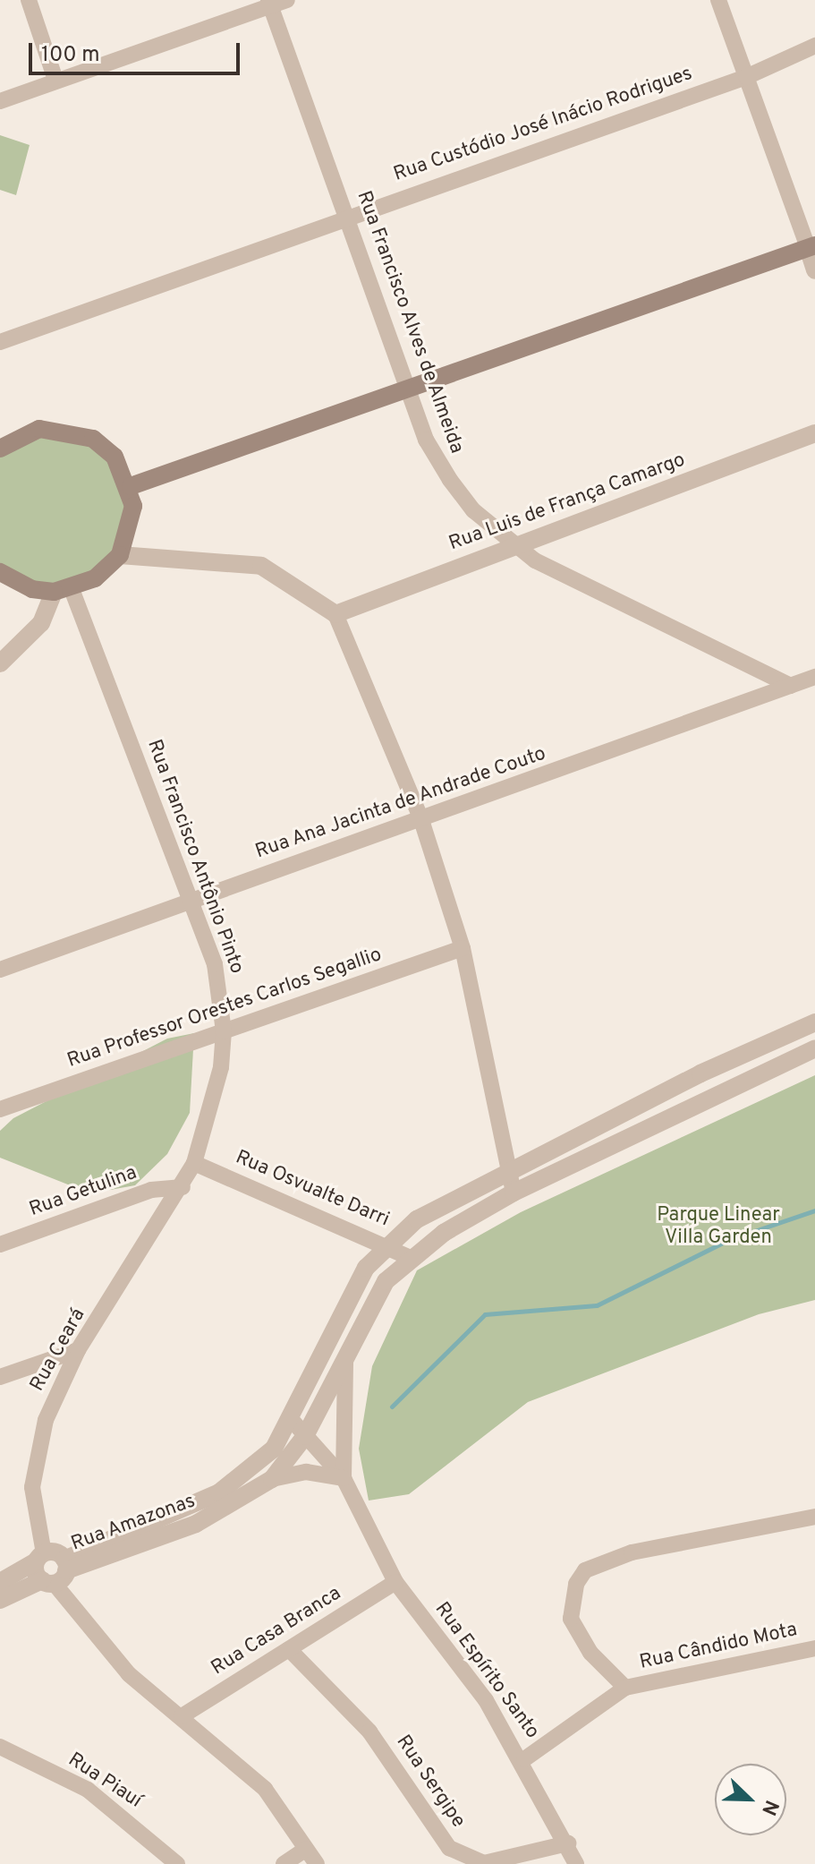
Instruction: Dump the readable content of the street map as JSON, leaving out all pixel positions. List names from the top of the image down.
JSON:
{
  "streets": {
    "street": [
      "Rua Custódio José Inácio Rodrigues",
      "Rua Francisco Alves de Almeida",
      "Rua Luis de França Camargo",
      "Rua Ana Jacinta de Andrade Couto",
      "Rua Francisco Antônio Pinto",
      "Rua Professor Orestes Carlos Segallio",
      "Rua Osvualte Darri",
      "Rua Getulina",
      "Rua Ceará",
      "Rua Amazonas",
      "Rua Casa Branca",
      "Rua Cândido Mota",
      "Rua Espírito Santo",
      "Rua Piauí",
      "Rua Sergipe"
    ]
  },
  "crossings": [
    ["Rua Custódio José Inácio Rodrigues", "Rua Francisco Alves de Almeida"],
    ["Rua Francisco Alves de Almeida", "Rua Luis de França Camargo"],
    ["Rua Francisco Alves de Almeida", "Rua Ana Jacinta de Andrade Couto"],
    ["Rua Ana Jacinta de Andrade Couto", "Rua Francisco Antônio Pinto"],
    ["Rua Francisco Antônio Pinto", "Rua Professor Orestes Carlos Segallio"],
    ["Rua Francisco Antônio Pinto", "Rua Osvualte Darri"],
    ["Rua Francisco Antônio Pinto", "Rua Getulina"],
    ["Rua Francisco Antônio Pinto", "Rua Ceará"],
    ["Rua Osvualte Darri", "Rua Amazonas"],
    ["Rua Getulina", "Rua Ceará"],
    ["Rua Casa Branca", "Rua Espírito Santo"],
    ["Rua Casa Branca", "Rua Sergipe"],
    ["Rua Cândido Mota", "Rua Espírito Santo"],
    ["Rua Espírito Santo", "Rua Sergipe"]
  ],
  "parks": ["Parque Linear Villa Garden"],
  "scale_bar": "100 m",
  "north": "bottom right"
}
